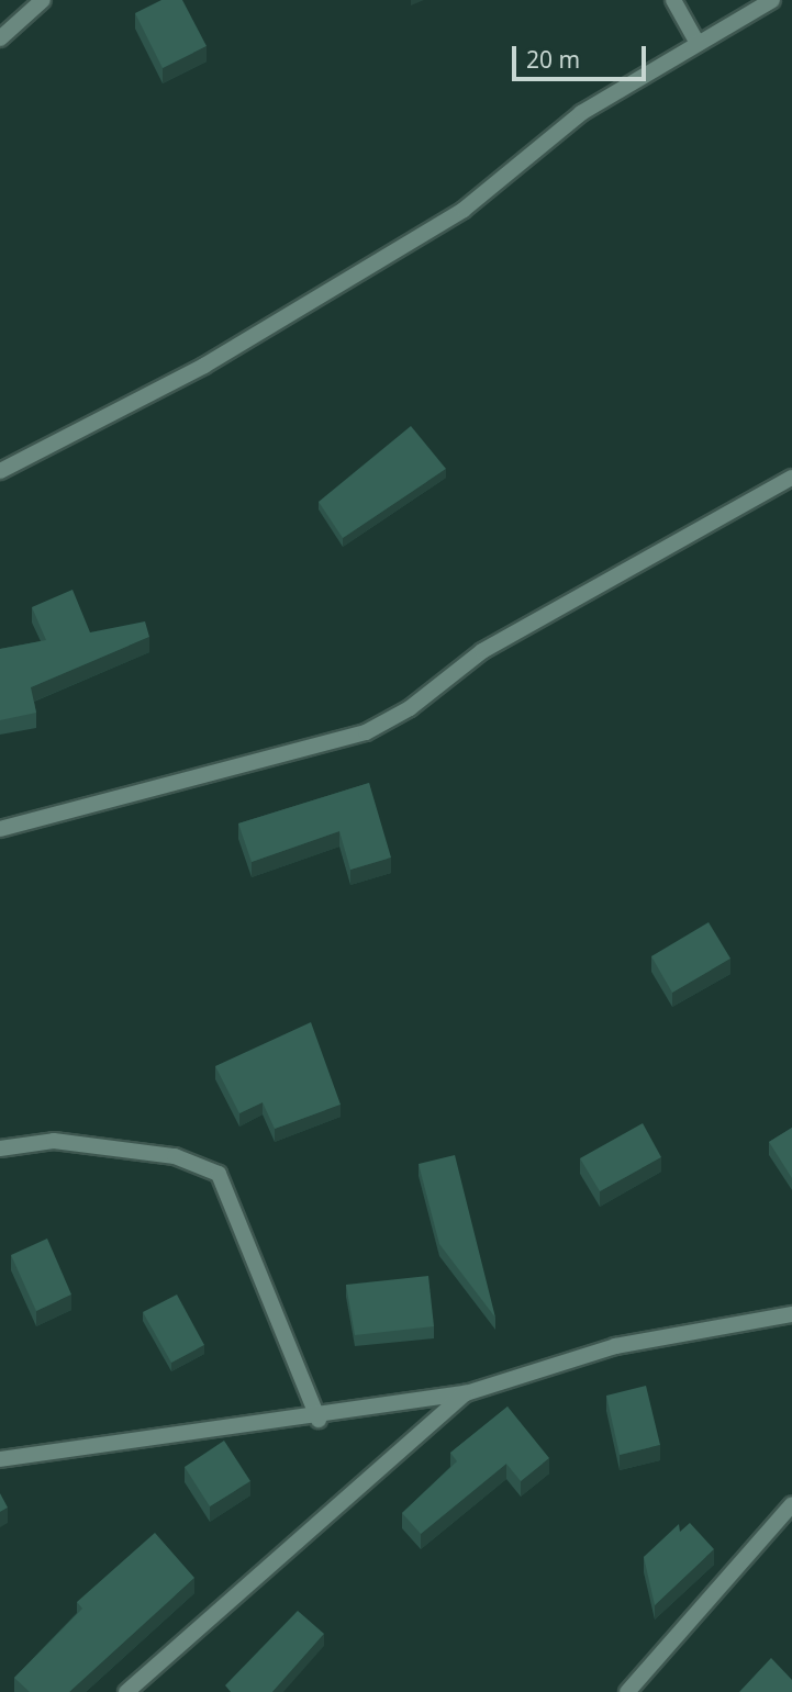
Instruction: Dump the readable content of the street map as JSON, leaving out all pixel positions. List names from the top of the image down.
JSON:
{
  "scale_bar": "20 m"
}
